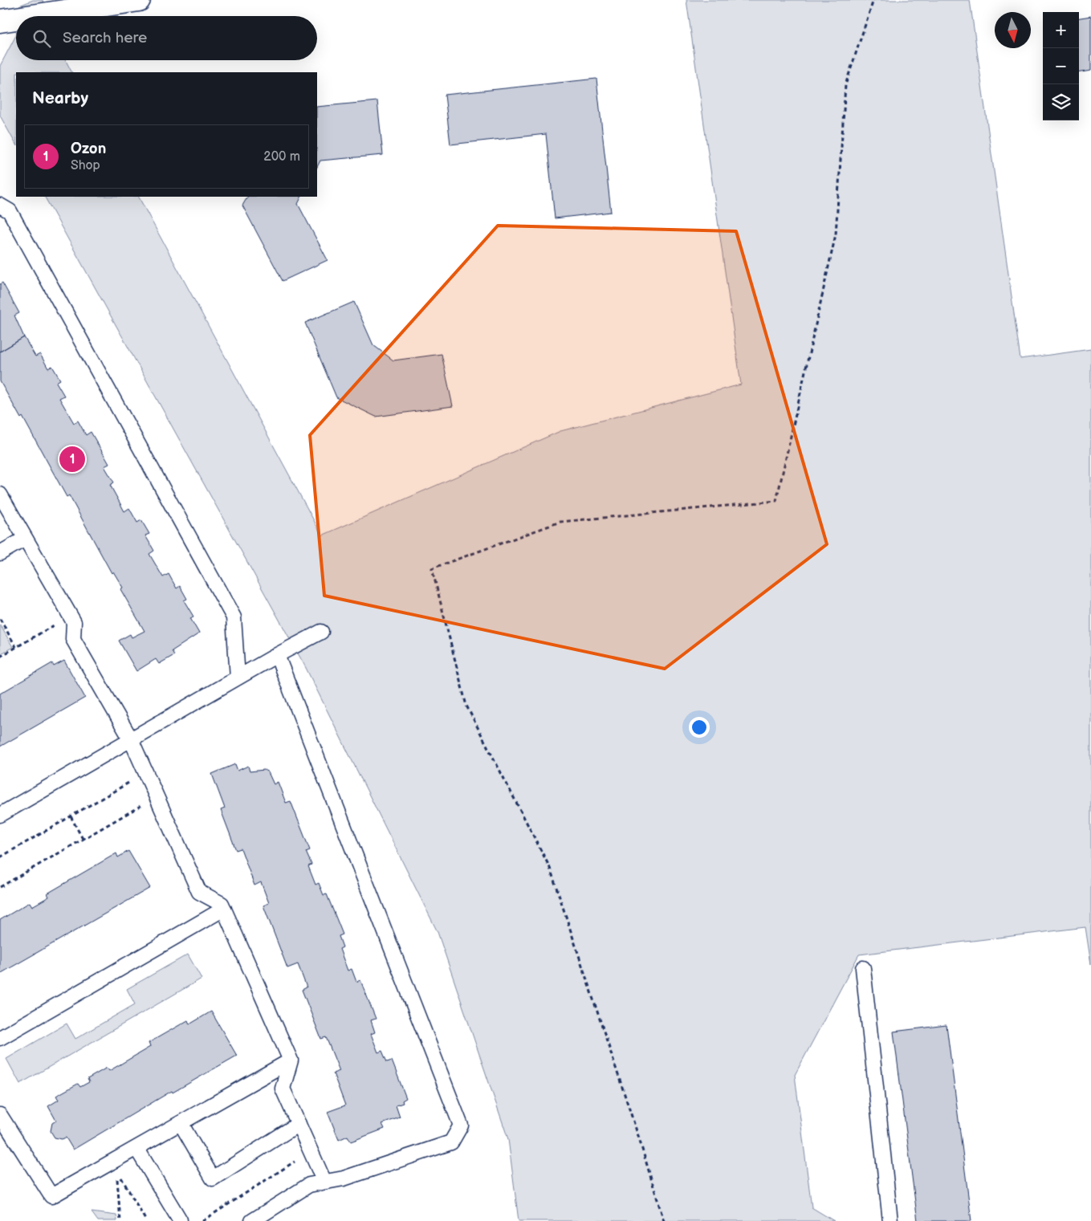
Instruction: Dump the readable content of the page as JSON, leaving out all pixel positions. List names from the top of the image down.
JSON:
{
  "north": "bottom",
  "page": {
    "map_buttons": ["+", "−"],
    "search": "Search here",
    "heading": "Nearby",
    "list": [
      {
        "mark": "1",
        "name": "Ozon",
        "note": "Shop",
        "value": "200 m"
      }
    ],
    "pins": "1"
  }
}
